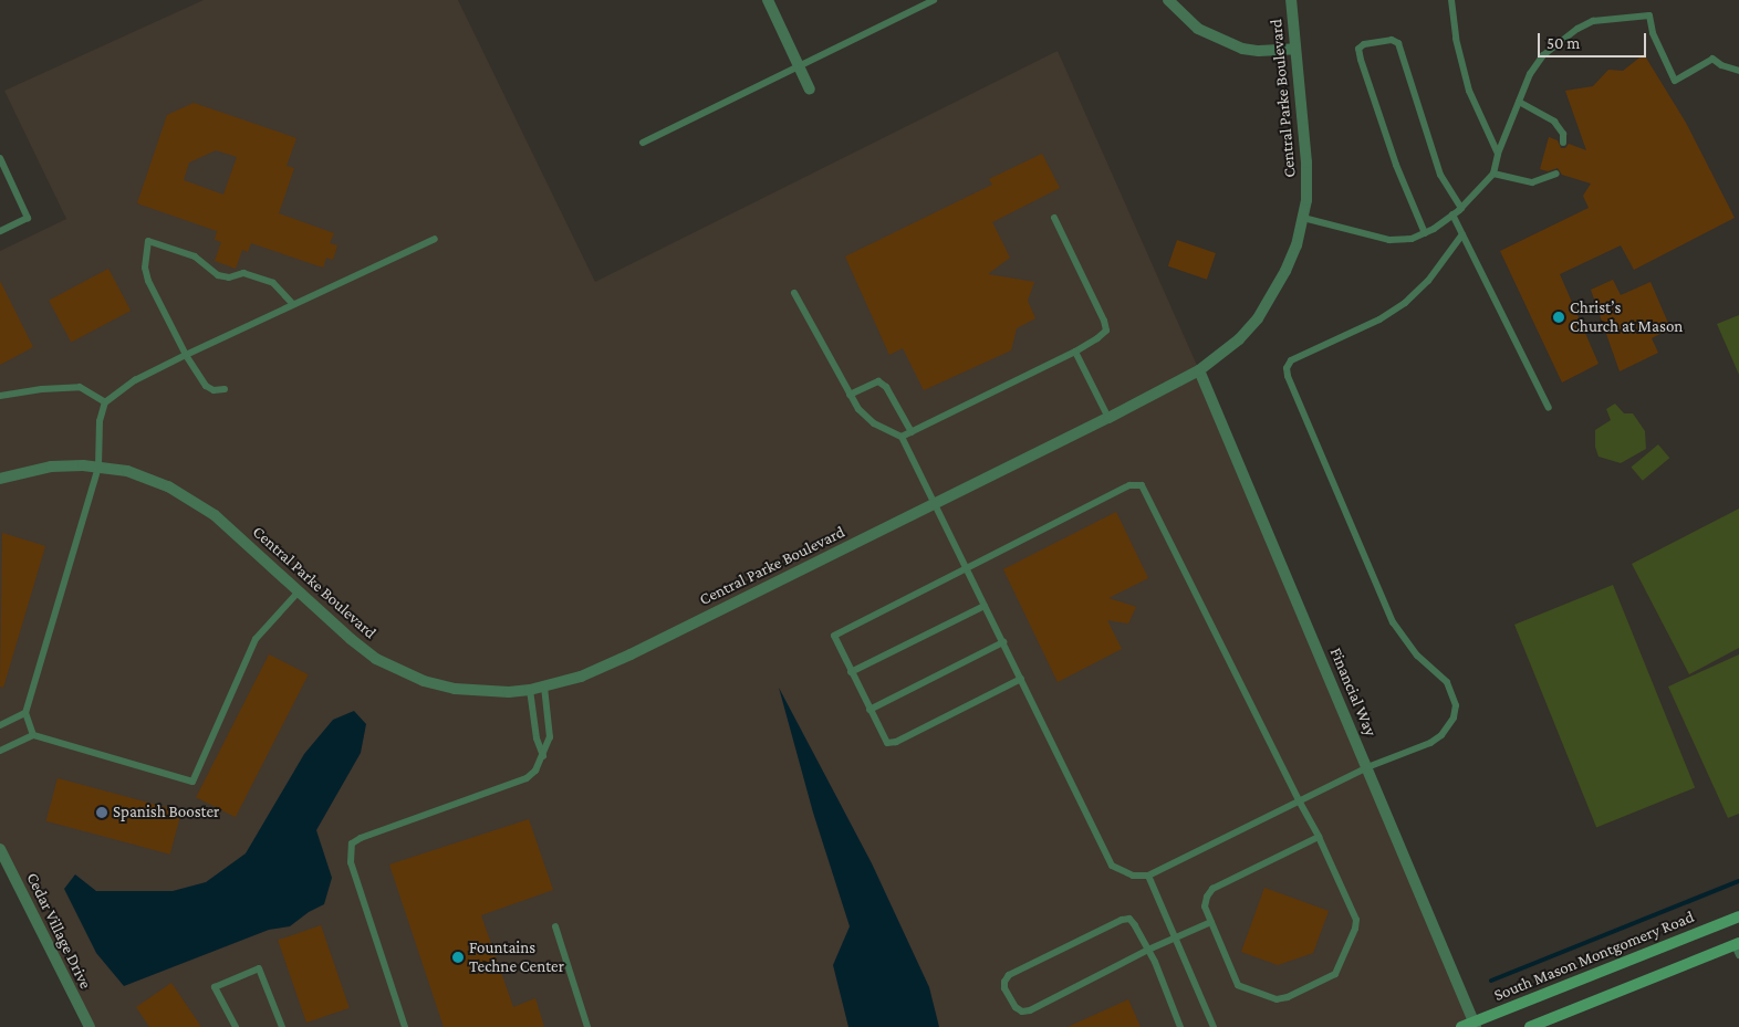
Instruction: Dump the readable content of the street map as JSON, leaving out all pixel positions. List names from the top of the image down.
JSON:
{
  "streets": {
    "main road": ["South Mason Montgomery Road"],
    "street": ["Central Parke Boulevard", "Financial Way", "Cedar Village Drive"]
  },
  "crossings": [
    ["Central Parke Boulevard", "Financial Way"],
    ["Financial Way", "South Mason Montgomery Road"]
  ],
  "places": ["Christ’s Church at Mason", "Spanish Booster", "Fountains Techne Center"],
  "scale_bar": "50 m"
}
